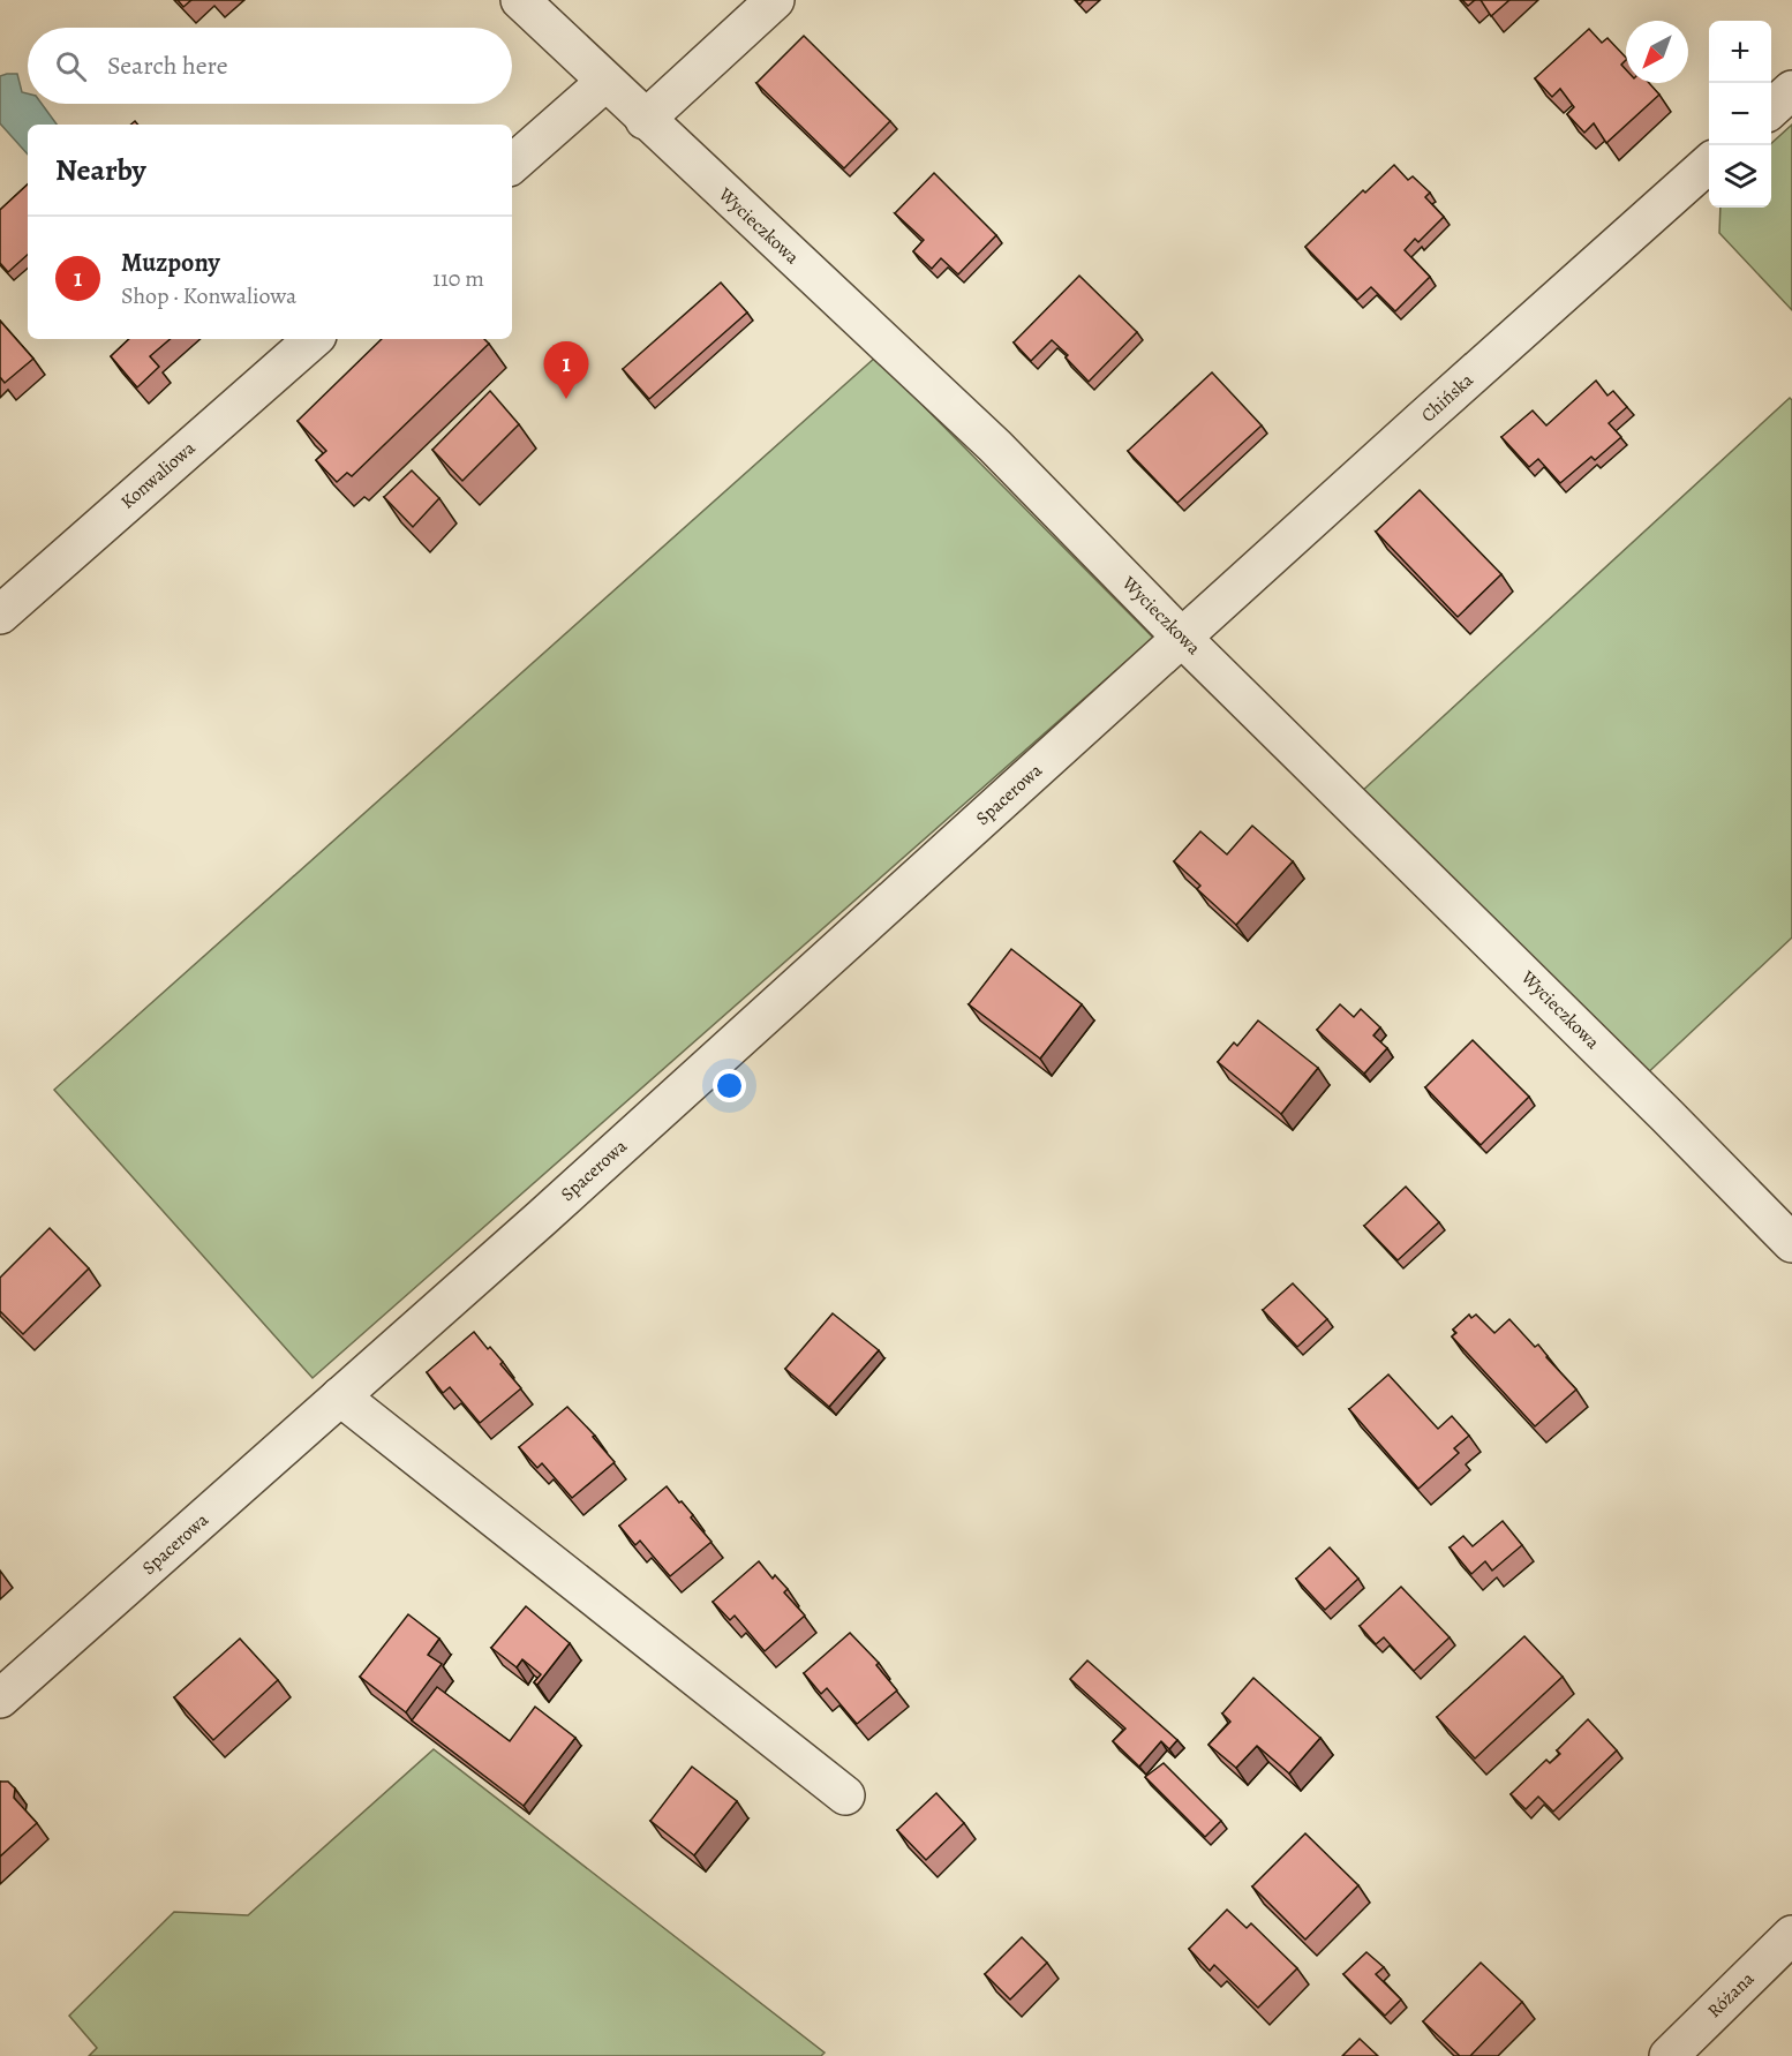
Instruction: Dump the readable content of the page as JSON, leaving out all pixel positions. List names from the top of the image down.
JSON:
{
  "streets": {
    "street": [
      "Wycieczkowa",
      "Chińska",
      "Konwaliowa",
      "Spacerowa",
      "Różana"
    ]
  },
  "crossings": [
    ["Wycieczkowa", "Chińska"],
    ["Wycieczkowa", "Spacerowa"],
    ["Chińska", "Spacerowa"]
  ],
  "north": "bottom left",
  "page": {
    "map_buttons": ["+", "−"],
    "search": "Search here",
    "heading": "Nearby",
    "list": [
      {
        "mark": "1",
        "name": "Muzpony",
        "note": "Shop · Konwaliowa",
        "value": "110 m"
      }
    ],
    "pins": "1"
  }
}
